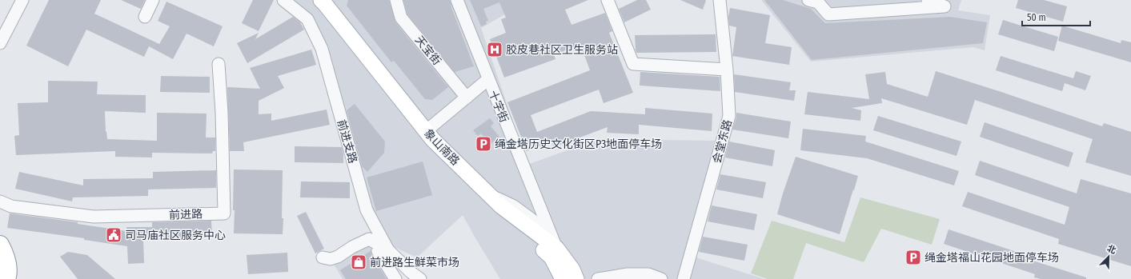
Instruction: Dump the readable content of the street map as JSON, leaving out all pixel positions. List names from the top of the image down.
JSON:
{
  "streets": {
    "main road": ["象山南路"],
    "street": [
      "天宝街",
      "十字街",
      "前进支路",
      "会堂东路",
      "前进路"
    ]
  },
  "crossings": [
    ["十字街", "象山南路"]
  ],
  "places": {
    "hospital": ["胶皮巷社区卫生服务站"],
    "parking": ["绳金塔历史文化街区P3地面停车场", "绳金塔福山花园地面停车场"],
    "public building": ["司马庙社区服务中心"],
    "shop": ["前进路生鲜菜市场"]
  },
  "scale_bar": "50 m",
  "north": "top right"
}
